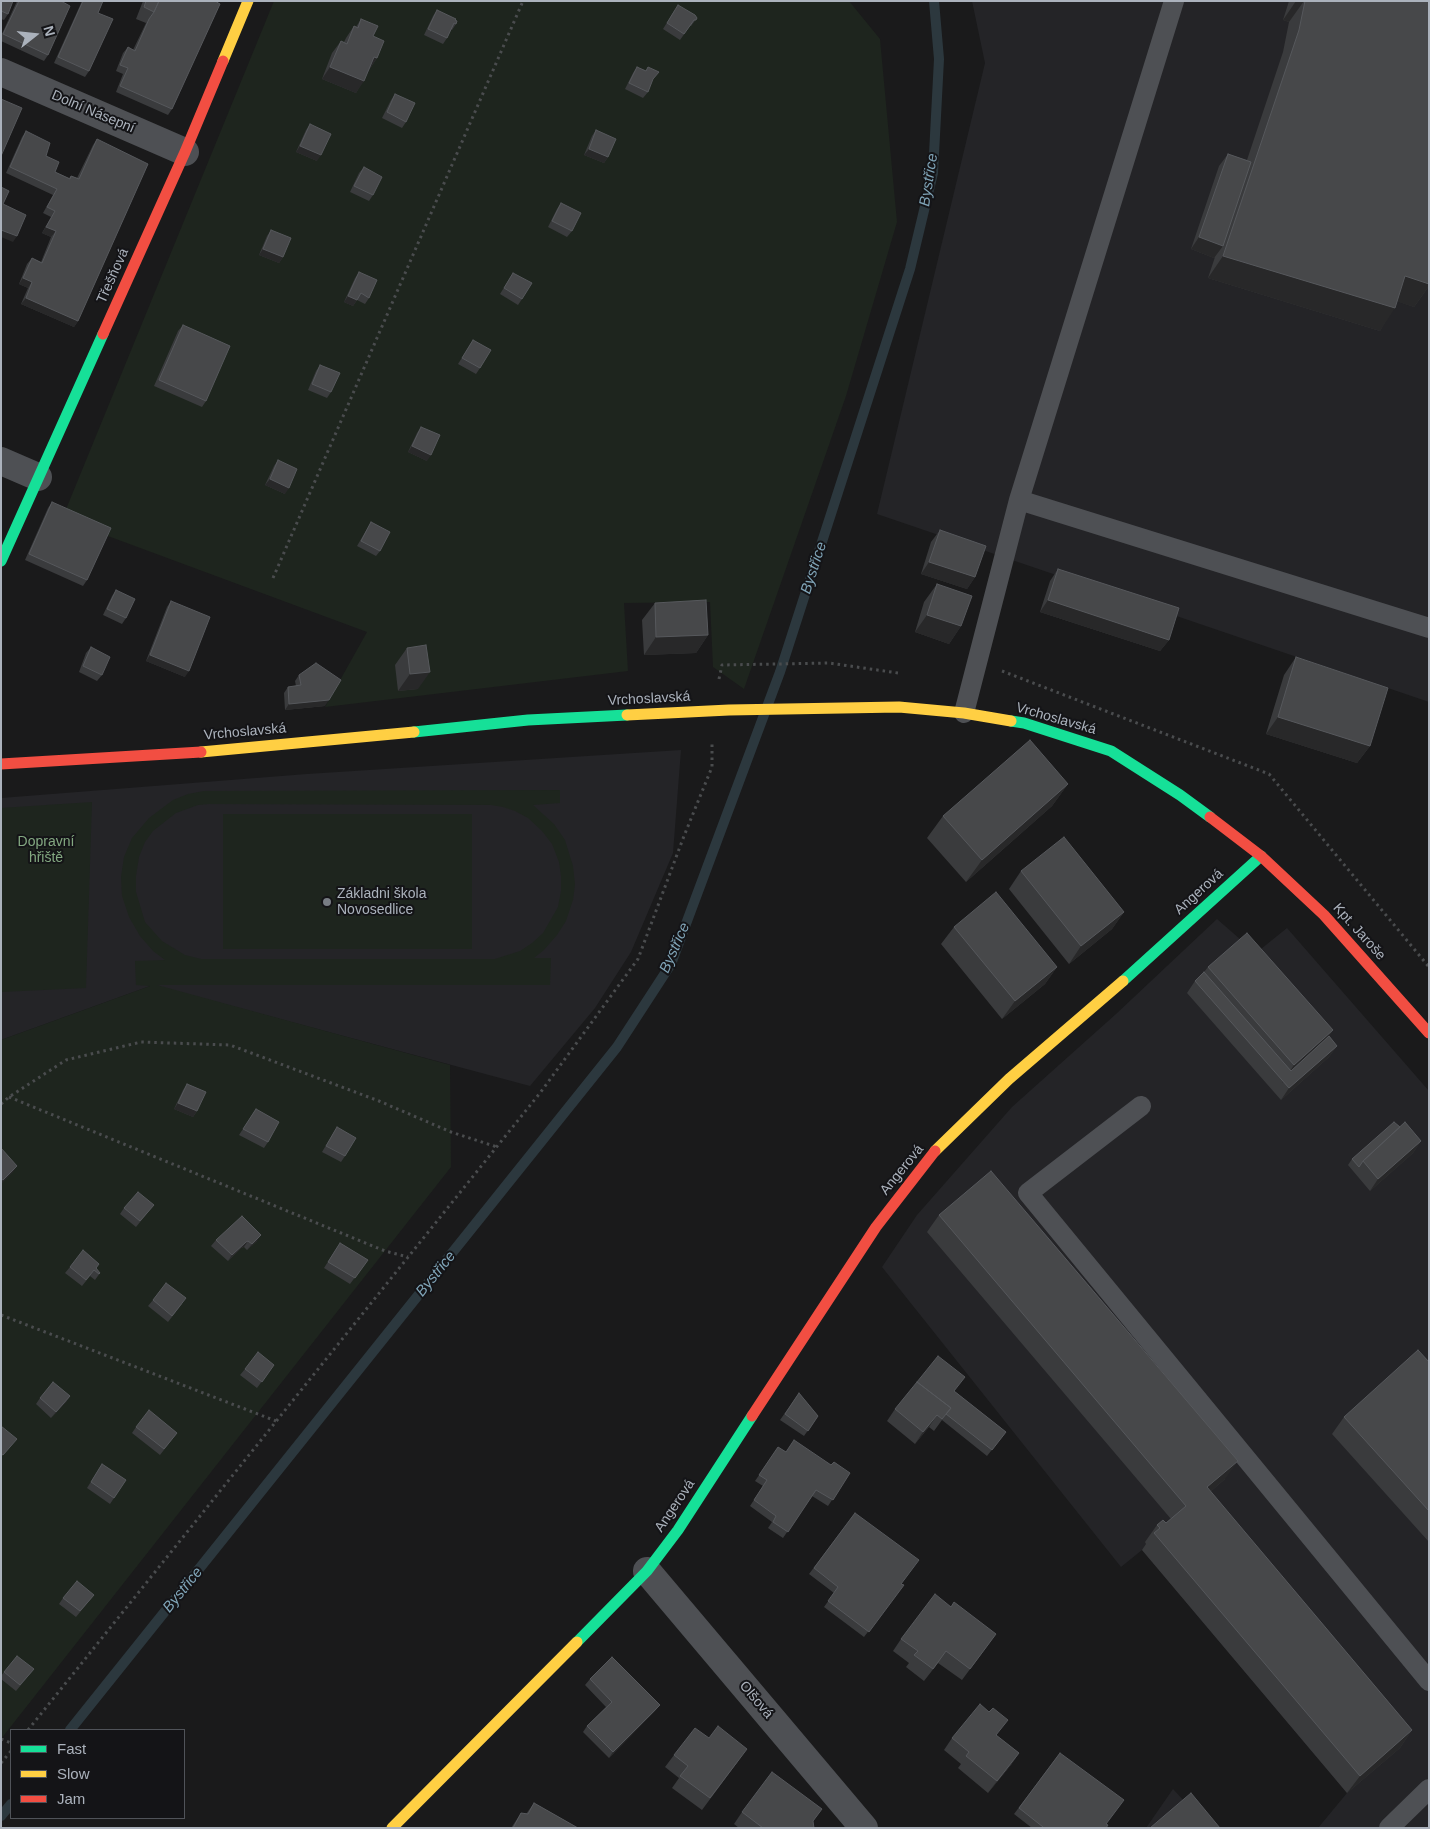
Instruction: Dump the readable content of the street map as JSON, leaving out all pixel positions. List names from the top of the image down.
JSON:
{
  "streets": {
    "street": [
      "Dolní Násepní",
      "Třešňová",
      "Vrchoslavská",
      "Angerová",
      "Kpt. Jaroše",
      "Olšová"
    ]
  },
  "crossings": [
    ["Dolní Násepní", "Třešňová"],
    ["Vrchoslavská", "Angerová"],
    ["Vrchoslavská", "Kpt. Jaroše"],
    ["Angerová", "Kpt. Jaroše"],
    ["Angerová", "Olšová"]
  ],
  "water": ["Bystřice"],
  "parks": ["Dopravní hřiště"],
  "places": ["Základni škola Novosedlice"],
  "legend": ["Fast", "Slow", "Jam"],
  "north": "right"
}
